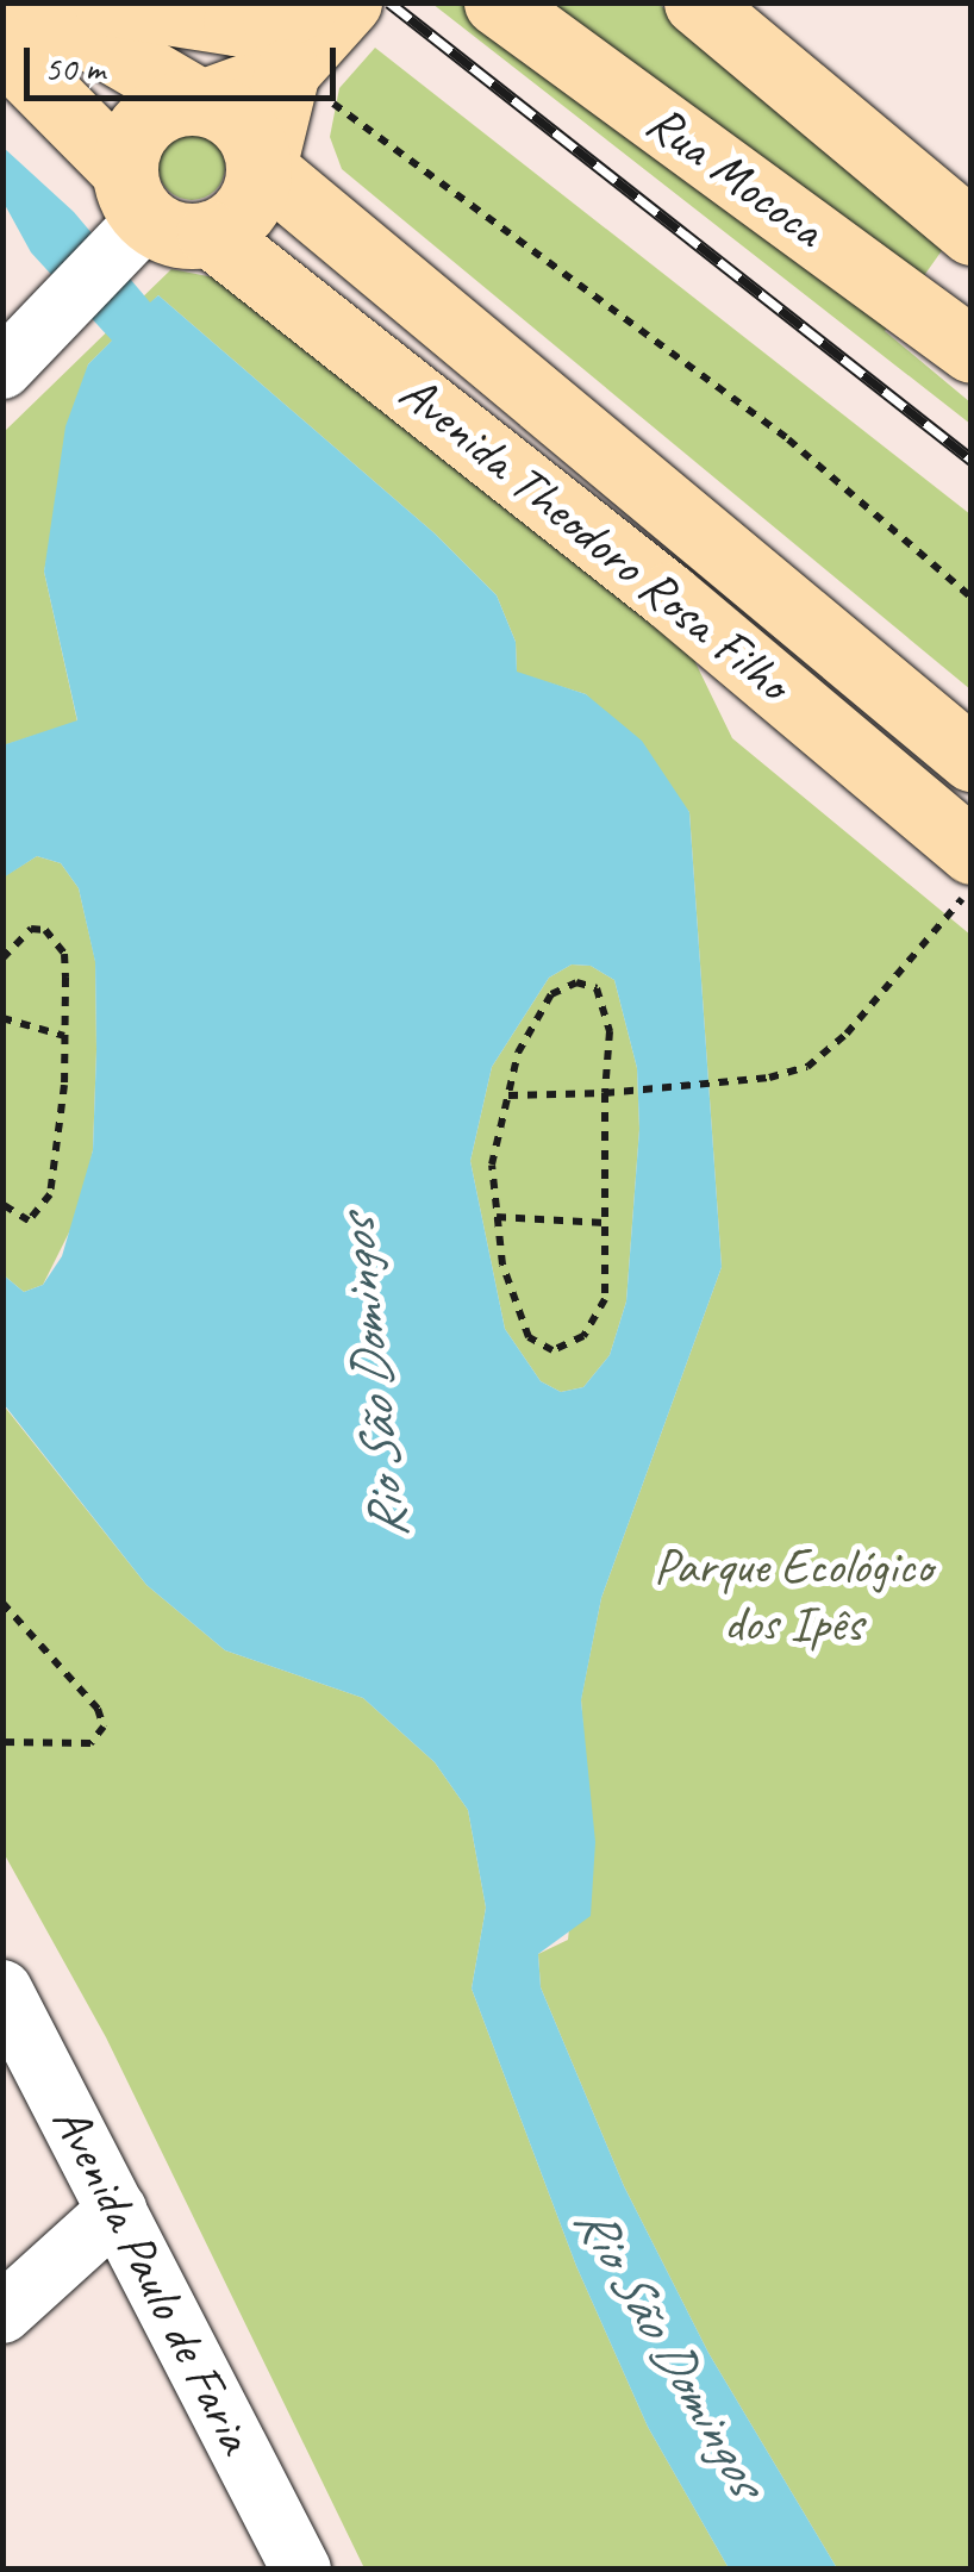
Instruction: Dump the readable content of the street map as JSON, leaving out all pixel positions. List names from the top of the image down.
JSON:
{
  "streets": {
    "main road": ["Rua Mococa", "Avenida Theodoro Rosa Filho"],
    "street": ["Avenida Paulo de Faria"]
  },
  "water": ["Rio São Domingos"],
  "parks": ["Parque Ecológico dos Ipês"],
  "scale_bar": "50 m"
}
